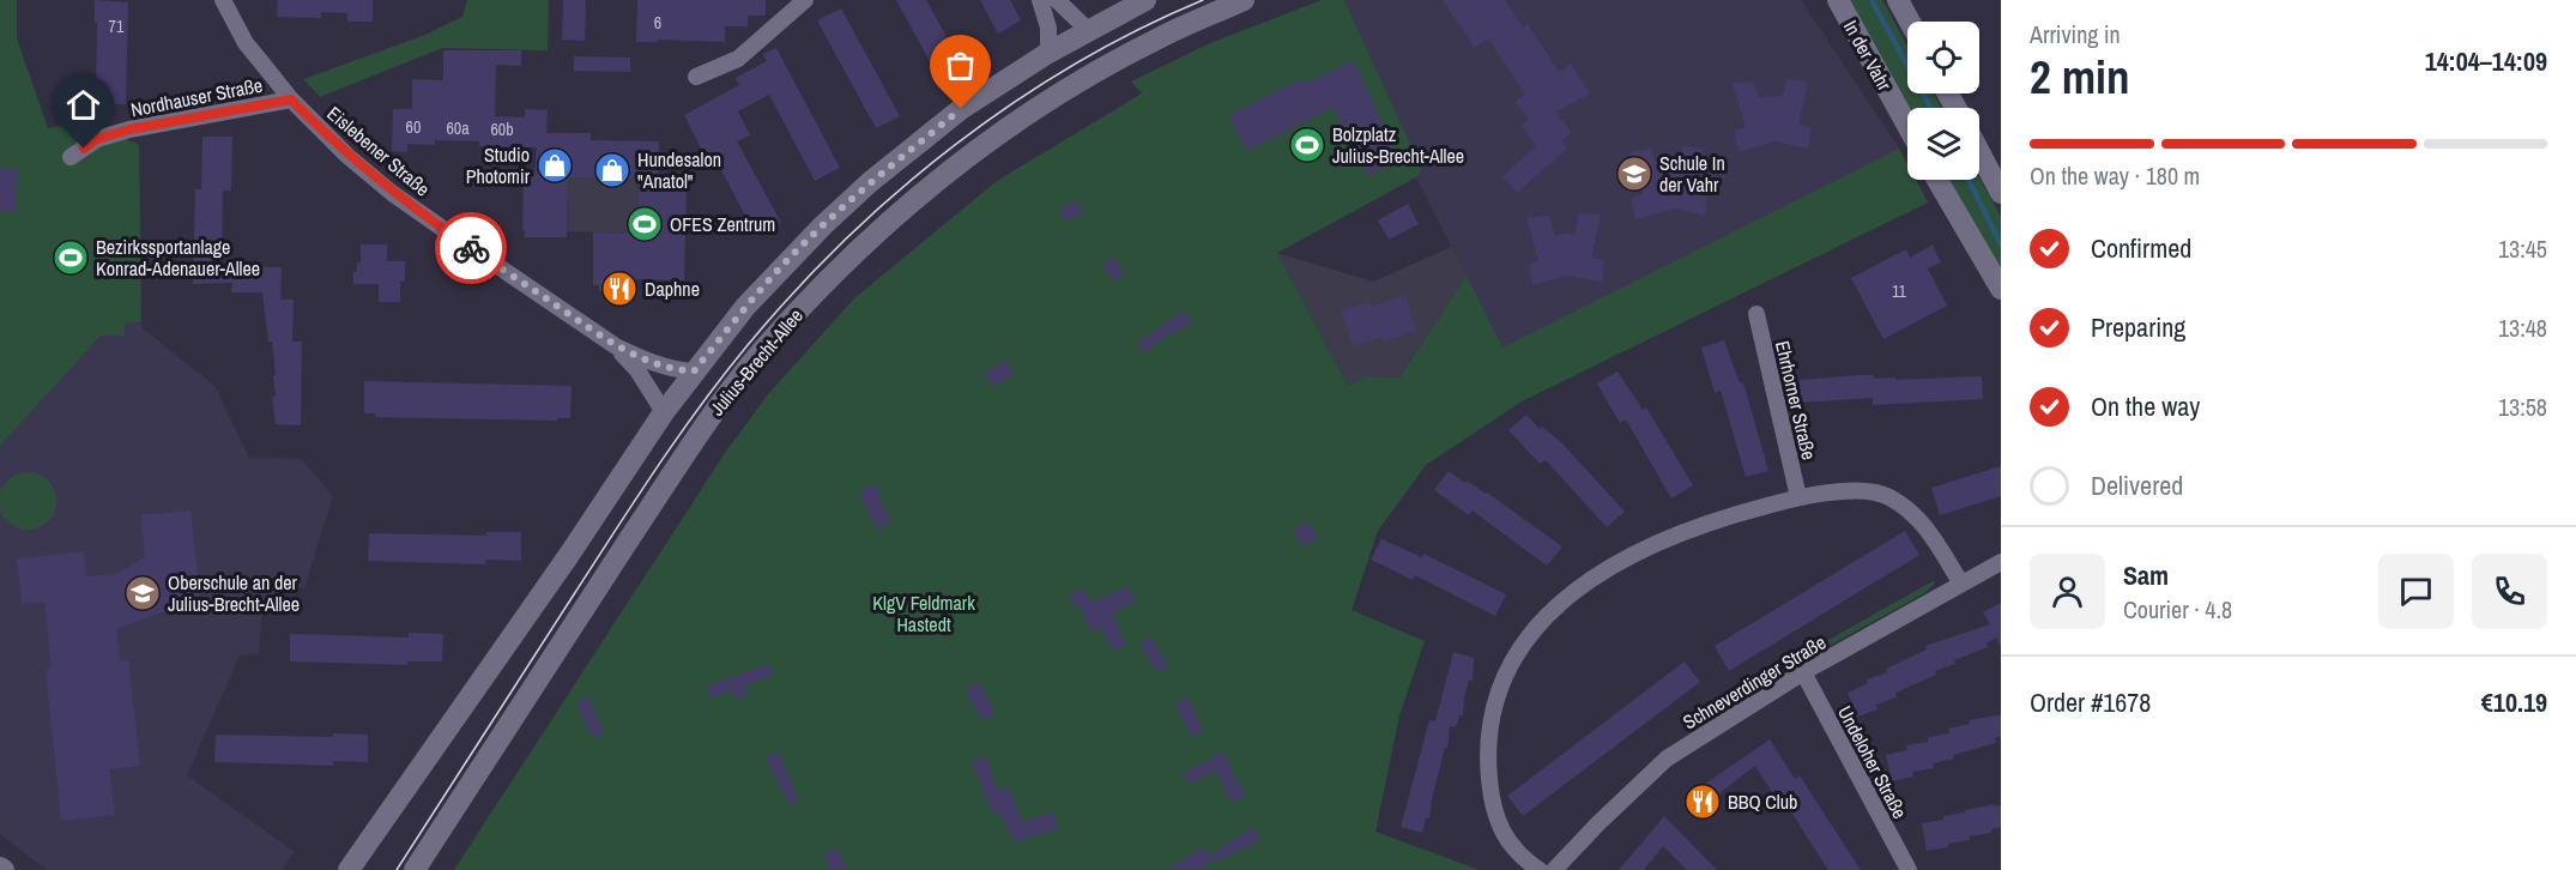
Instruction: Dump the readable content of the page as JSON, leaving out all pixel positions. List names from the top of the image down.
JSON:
{
  "streets": {
    "main road": ["In der Vahr", "Julius-Brecht-Allee"],
    "street": [
      "Nordhauser Straße",
      "Eislebener Straße",
      "Ehrhorner Straße",
      "Schneverdinger Straße",
      "Undeloher Straße"
    ]
  },
  "crossings": [
    ["Nordhauser Straße", "Eislebener Straße"],
    ["Eislebener Straße", "Julius-Brecht-Allee"],
    ["Schneverdinger Straße", "Undeloher Straße"]
  ],
  "parks": ["KlgV Feldmark Hastedt"],
  "places": {
    "sports": ["Bolzplatz Julius-Brecht-Allee", "OFES Zentrum", "Bezirkssportanlage Konrad-Adenauer-Allee"],
    "shop": ["Studio Photomir", "Hundesalon \"Anatol\""],
    "school or university": ["Schule In der Vahr", "Oberschule an der Julius-Brecht-Allee"],
    "restaurant": ["Daphne", "BBQ Club"]
  },
  "house_numbers": [
    "6",
    "71",
    "60",
    "60a",
    "60b",
    "11"
  ],
  "page": {
    "heading": ["2 min", "Arriving in", "14:04–14:09"],
    "panel": [
      "Sam",
      "Courier · 4.8",
      "Order #1678",
      "€10.19"
    ],
    "bar": "On the way · 180 m",
    "list": [
      ["Confirmed", "13:45"],
      ["Preparing", "13:48"],
      ["On the way", "13:58"],
      "Delivered"
    ]
  }
}
